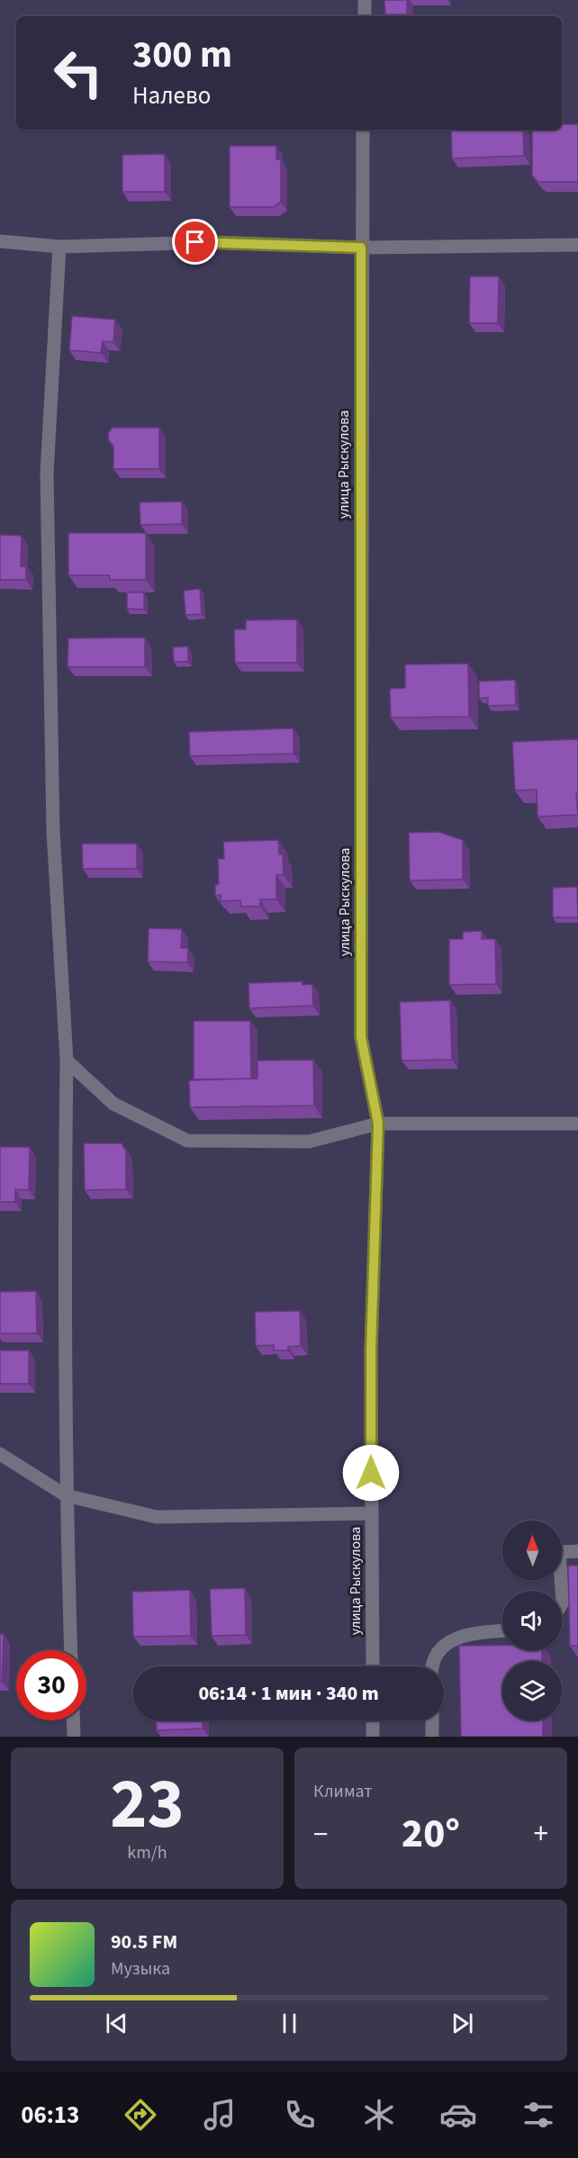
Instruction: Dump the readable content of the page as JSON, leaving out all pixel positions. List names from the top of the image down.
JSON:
{
  "streets": {
    "street": ["улица Рыскулова"]
  },
  "north": "top",
  "page": {
    "turn": ["300 m", "Налево"],
    "limit": "30",
    "trip": "06:14 · 1 мин · 340 m",
    "tile": [
      ["23", "km/h"],
      "Климат"
    ],
    "heat": ["−", "20°", "+"],
    "song": ["90.5 FM", "Музыка"],
    "tabs": "06:13"
  }
}
